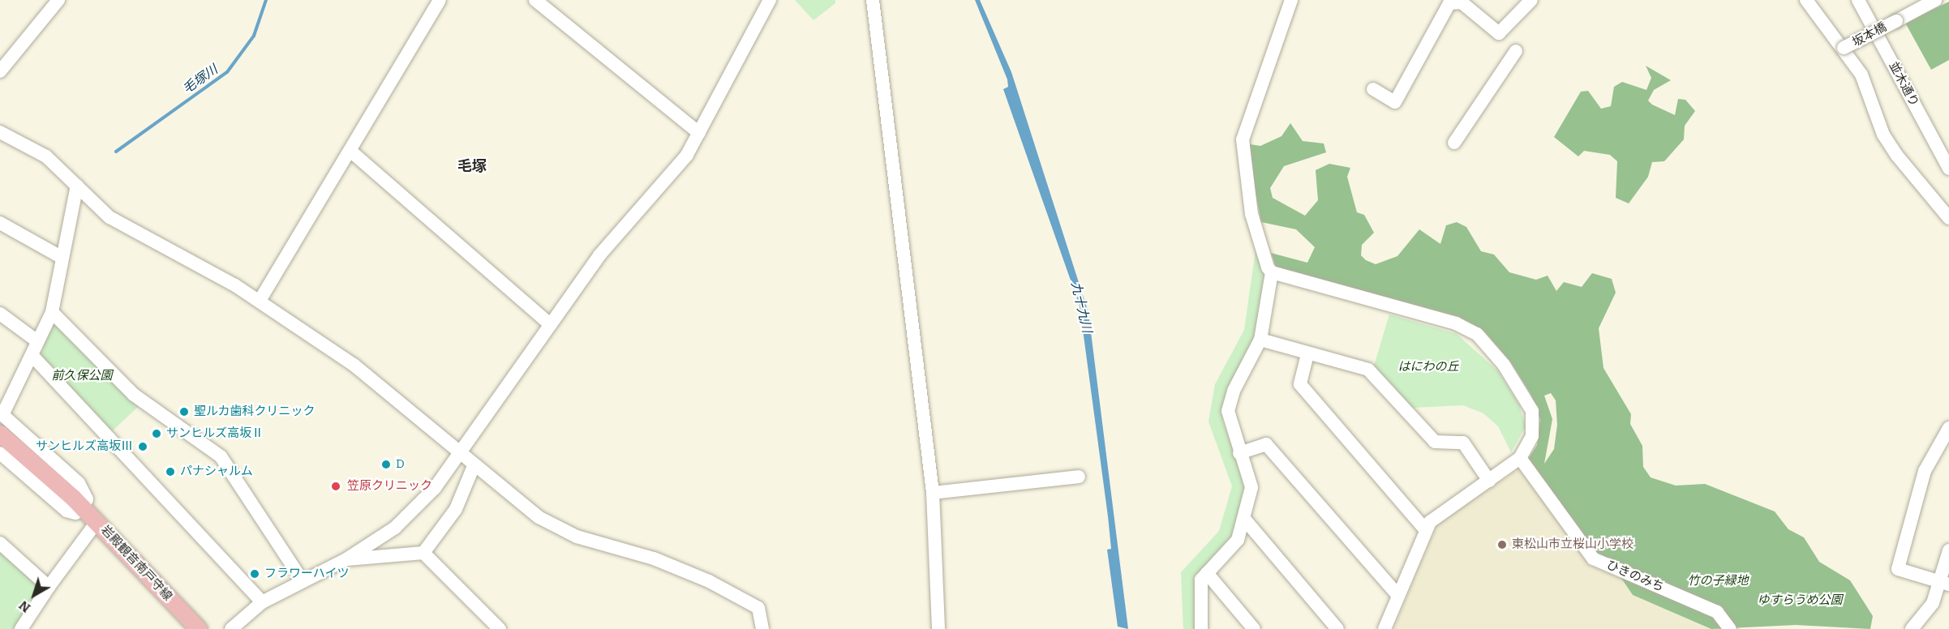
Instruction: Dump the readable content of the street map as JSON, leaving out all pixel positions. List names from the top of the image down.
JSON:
{
  "streets": {
    "main road": ["岩殿観音南戸守線"],
    "street": ["坂本橋", "並木通り", "ひきのみち"]
  },
  "districts": ["毛塚"],
  "water": ["毛塚川", "九十九川"],
  "parks": [
    "はにわの丘",
    "前久保公園",
    "竹の子緑地",
    "ゆすらうめ公園"
  ],
  "places": [
    "聖ルカ歯科クリニック",
    "サンヒルズ高坂Ⅱ",
    "サンヒルズ高坂Ⅲ",
    "D",
    "パナシャルム",
    "笠原クリニック",
    "東松山市立桜山小学校",
    "フラワーハイツ"
  ],
  "north": "bottom left"
}
